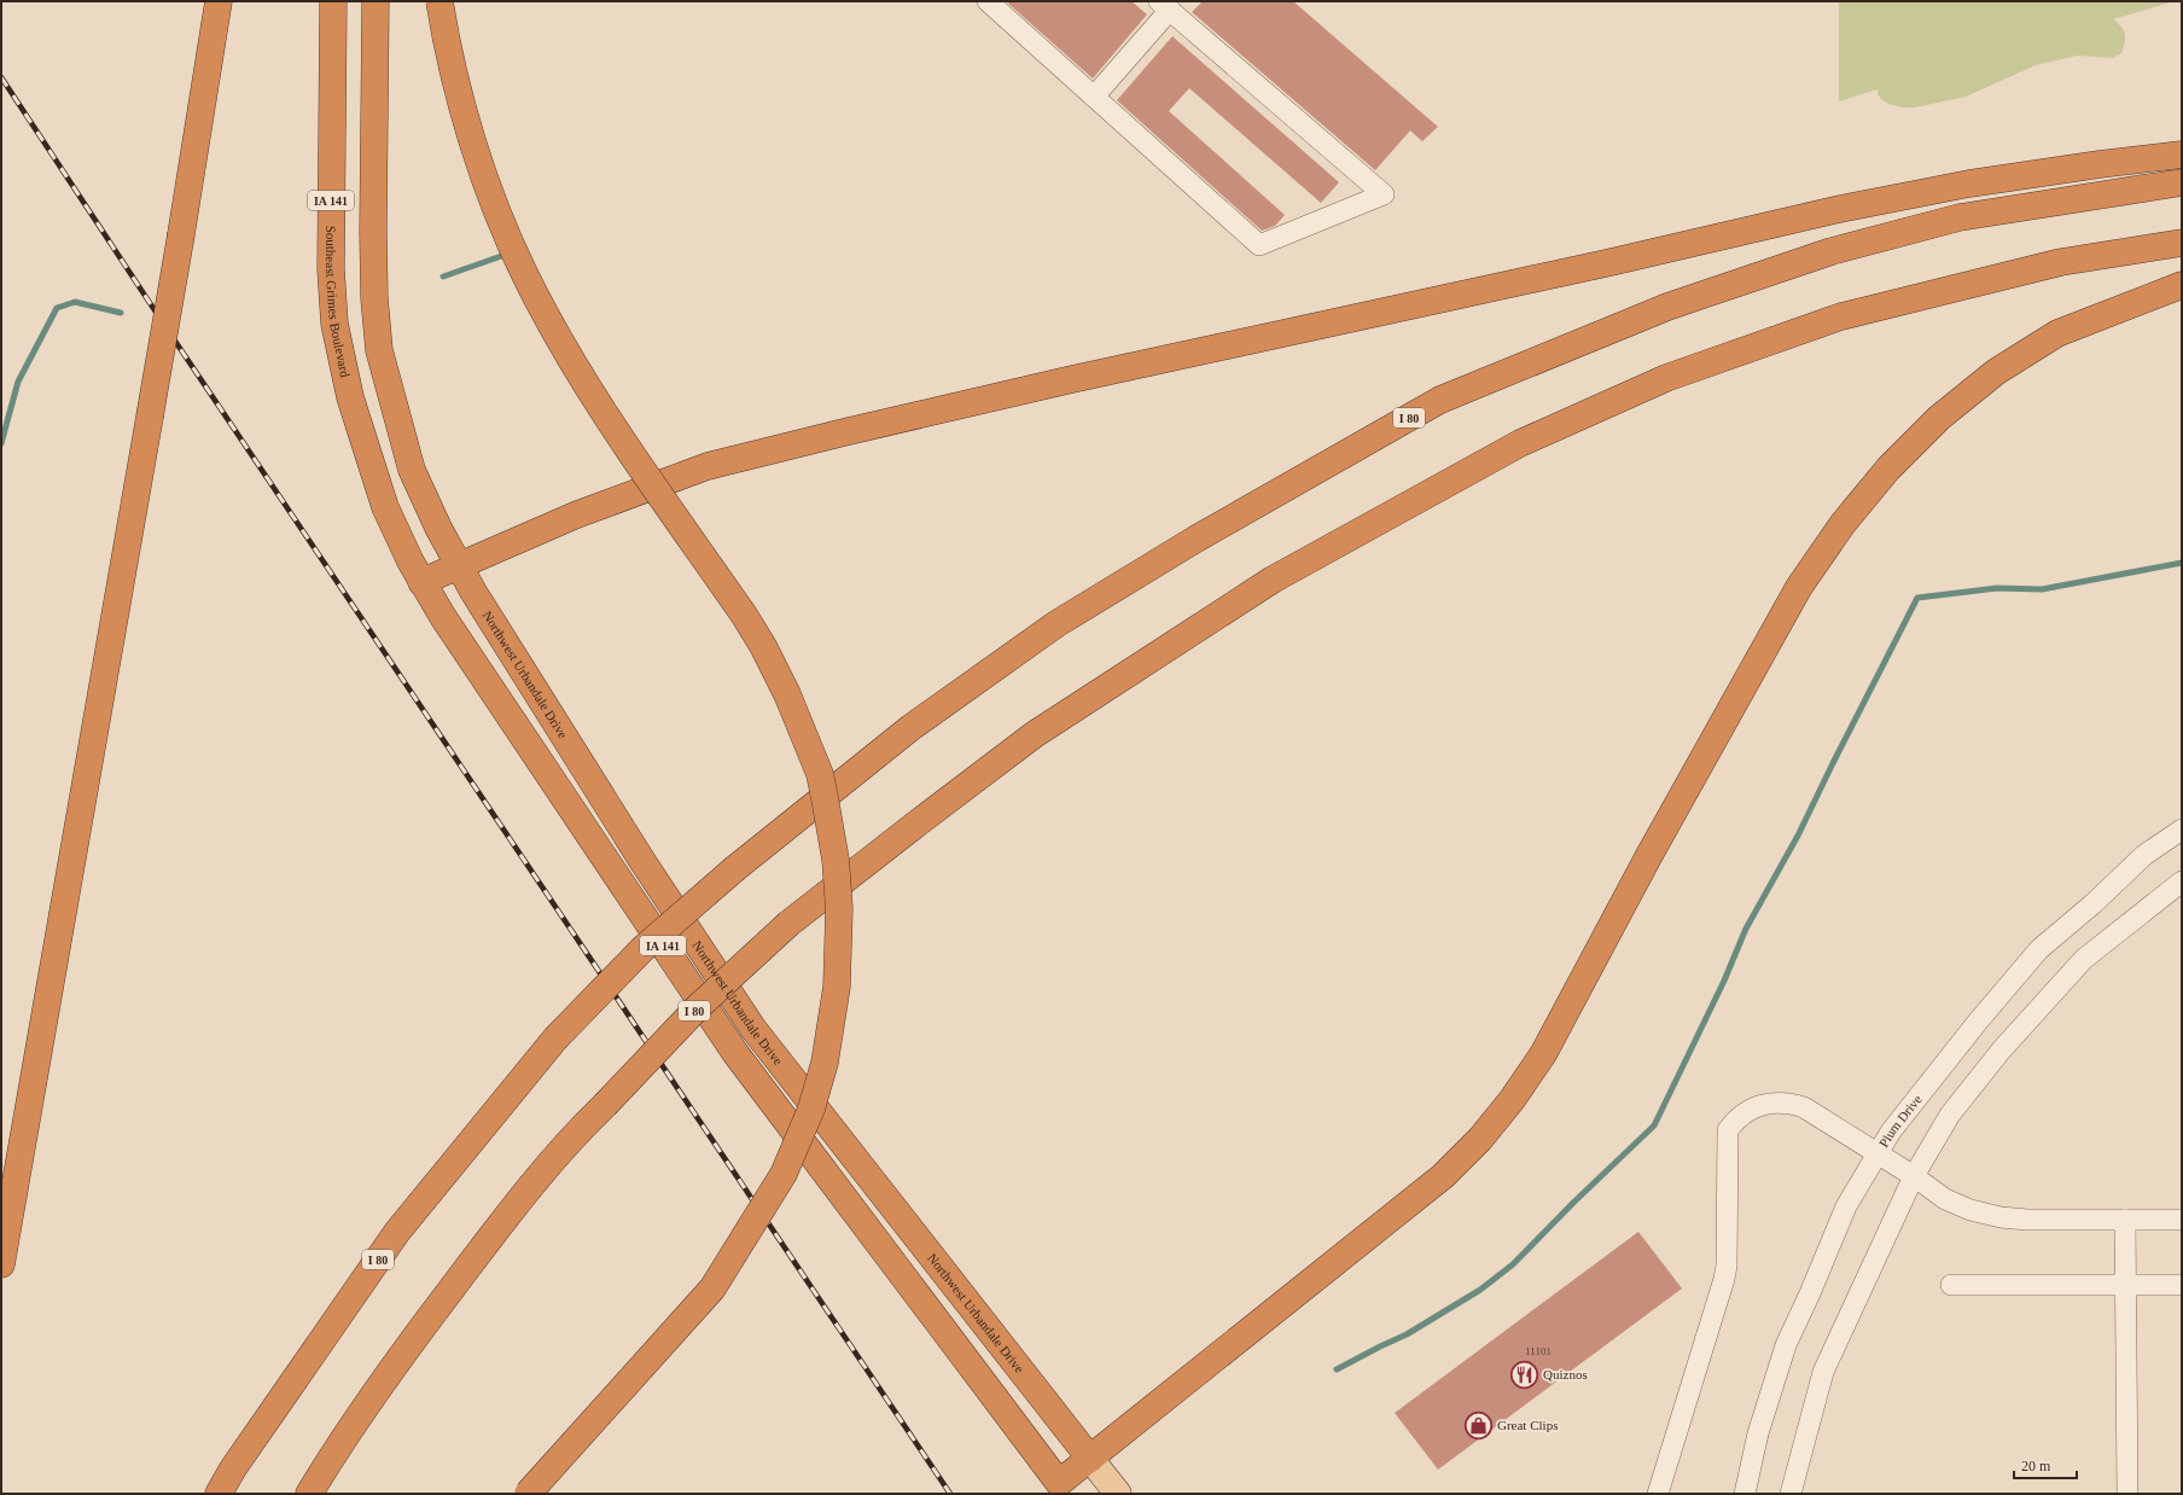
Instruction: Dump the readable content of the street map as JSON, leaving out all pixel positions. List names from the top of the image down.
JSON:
{
  "streets": {
    "highway": [
      "IA 141",
      "Southeast Grimes Boulevard",
      "I 80",
      "Northwest Urbandale Drive"
    ],
    "street": ["Plum Drive"]
  },
  "crossings": [
    ["IA 141", "Southeast Grimes Boulevard"]
  ],
  "places": {
    "restaurant": ["Quiznos"],
    "shop": ["Great Clips"]
  },
  "house_numbers": ["11101"],
  "scale_bar": "20 m"
}
